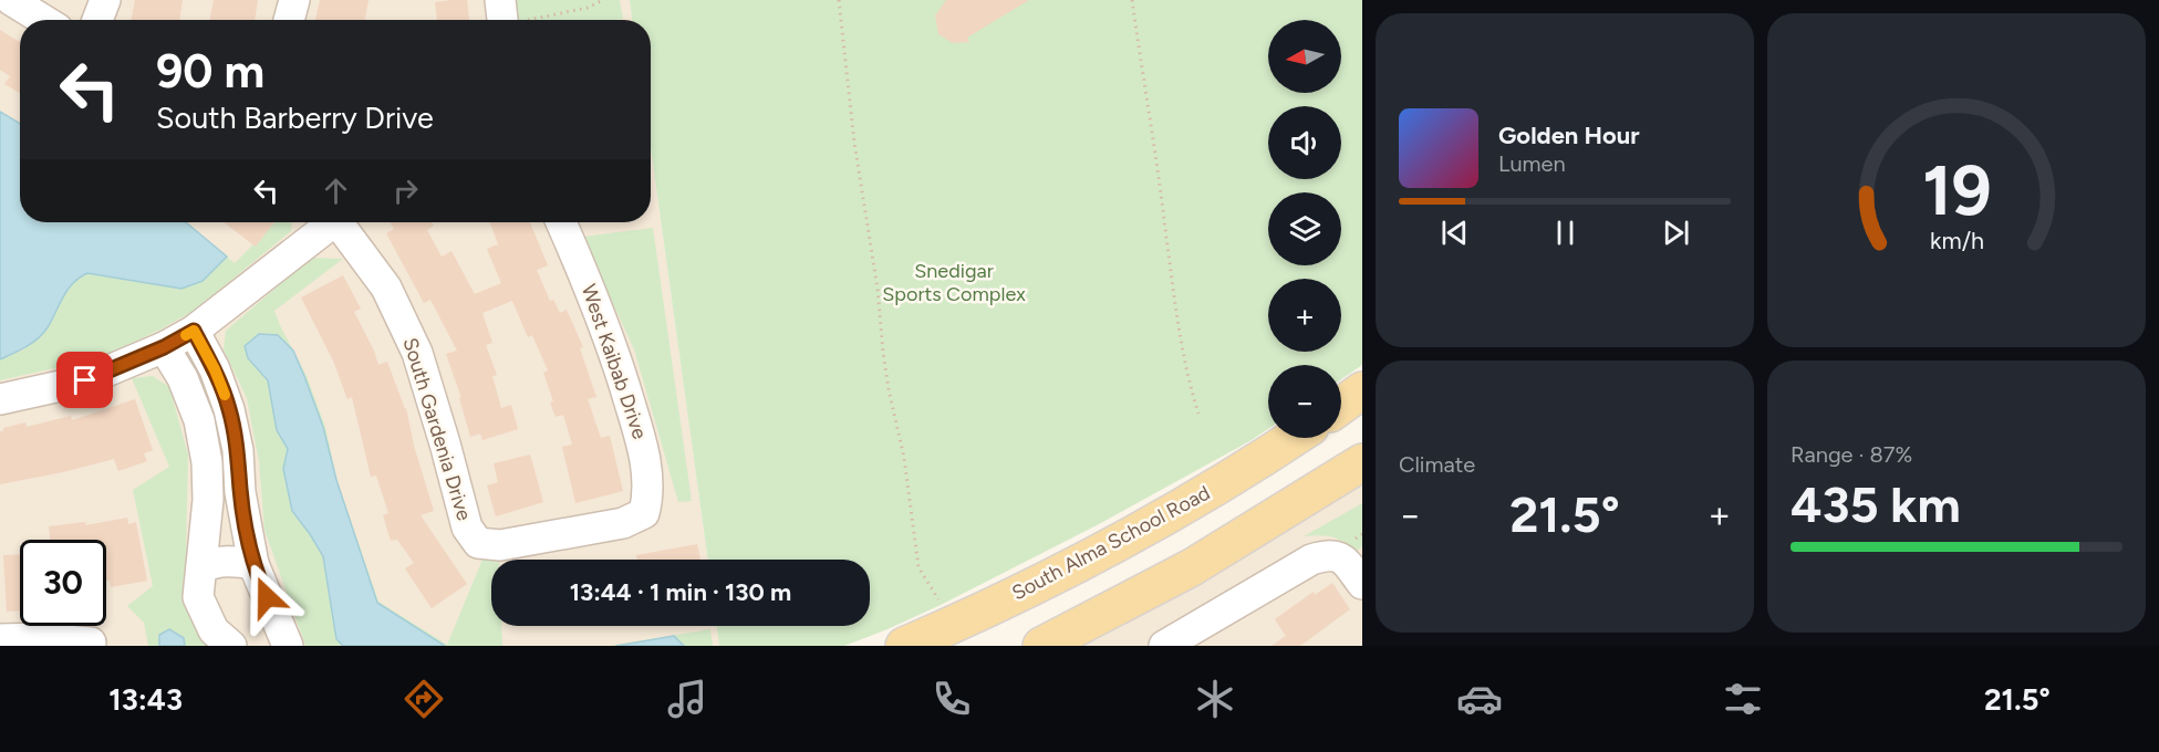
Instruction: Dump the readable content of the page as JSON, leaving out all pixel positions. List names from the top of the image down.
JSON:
{
  "streets": {
    "main road": ["South Alma School Road"],
    "street": ["West Kaibab Drive", "South Gardenia Drive"]
  },
  "crossings": [
    ["West Kaibab Drive", "South Gardenia Drive"]
  ],
  "parks": ["Snedigar Sports Complex"],
  "north": "left",
  "page": {
    "map_buttons": ["+", "−"],
    "turn": ["90 m", "South Barberry Drive"],
    "song": ["Golden Hour", "Lumen"],
    "tile": [
      "Climate",
      ["Range · 87%", "435 km"]
    ],
    "heat": ["−", "21.5°", "+"],
    "limit": "30",
    "trip": "13:44 · 1 min · 130 m",
    "tabs": ["13:43", "21.5°"],
    "gauge": ["19", "km/h"]
  }
}
